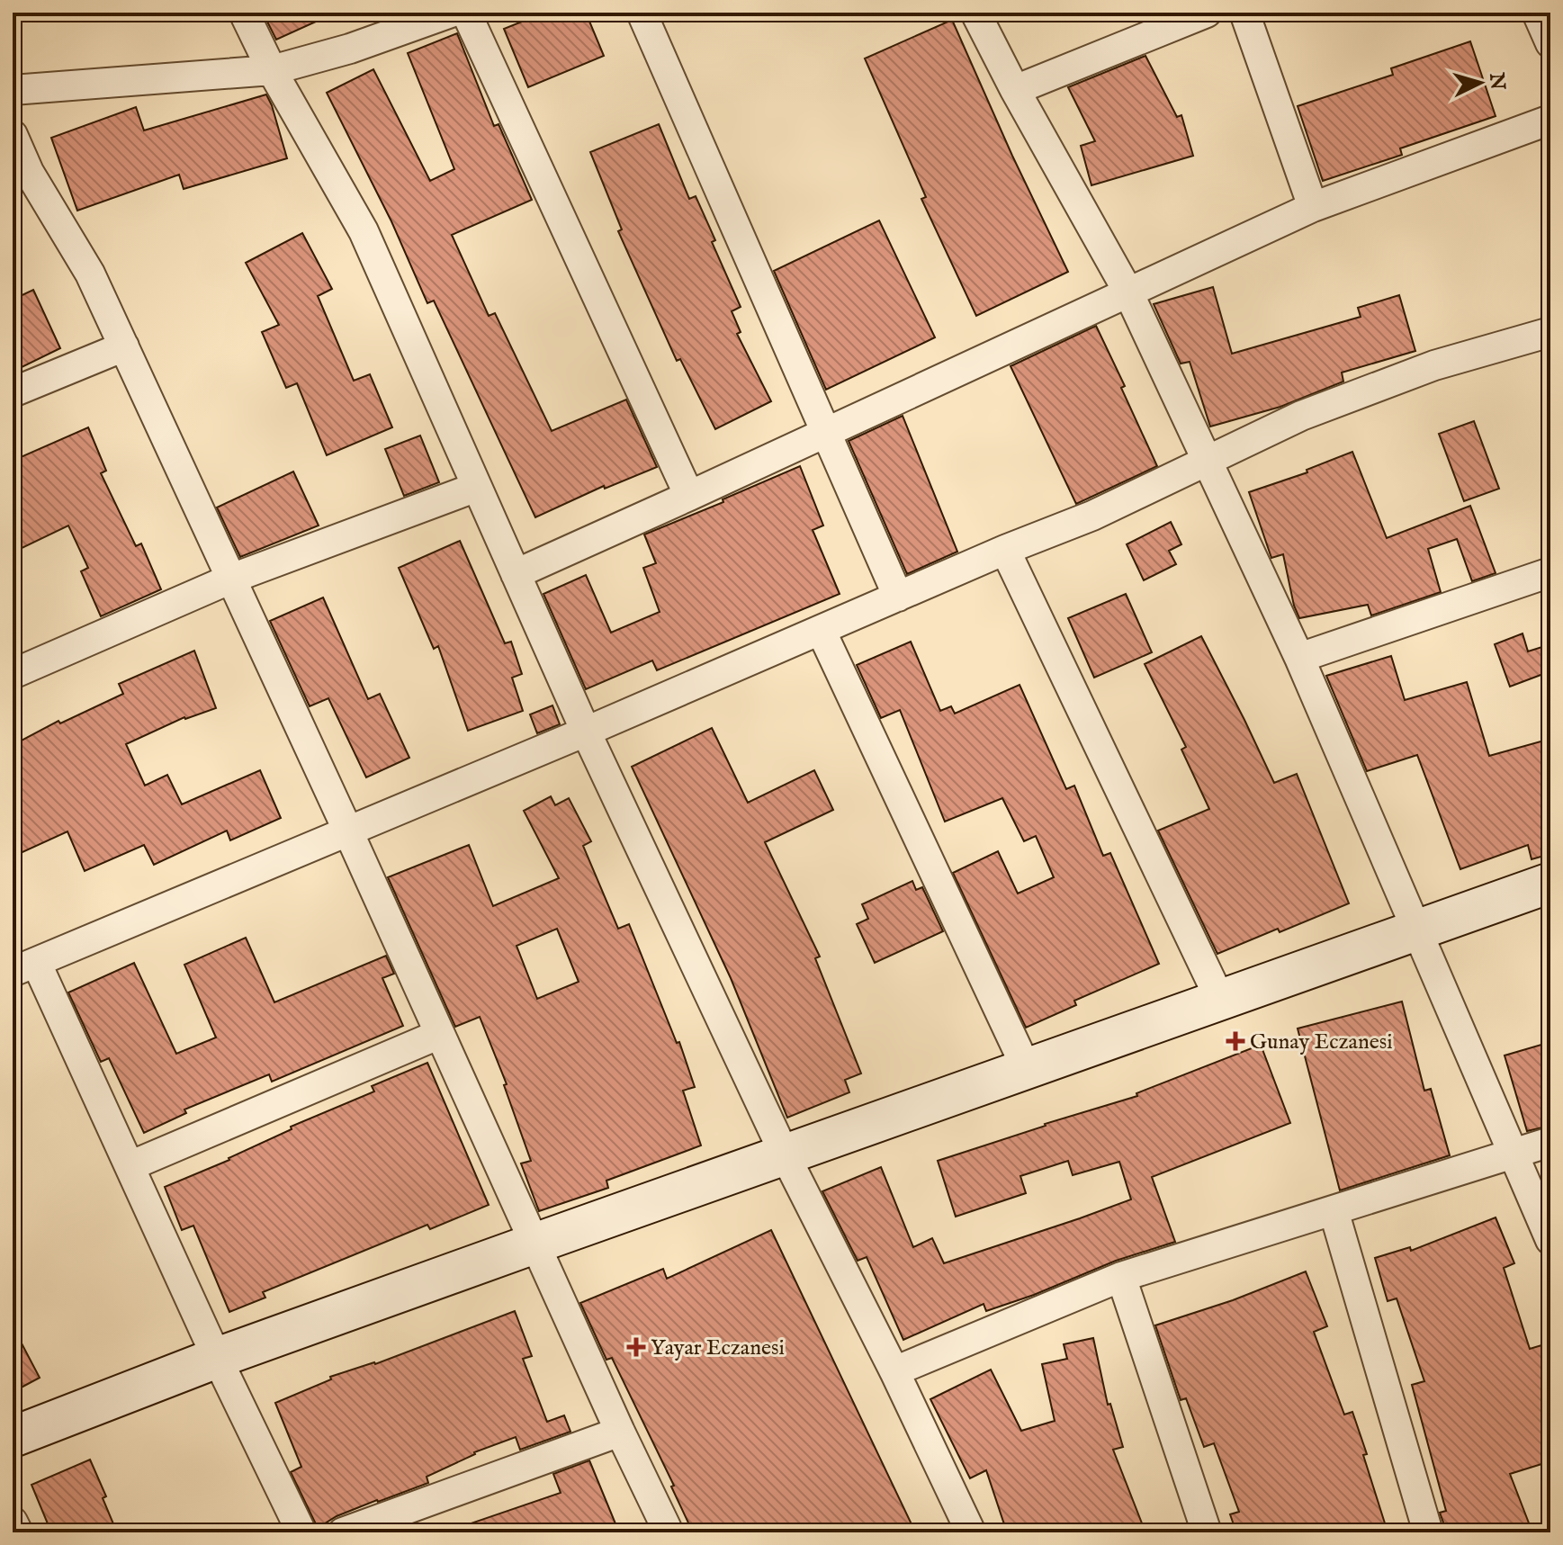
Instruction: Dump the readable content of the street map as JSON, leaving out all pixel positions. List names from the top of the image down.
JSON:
{
  "places": {
    "health": ["Gunay Eczanesi", "Yayar Eczanesi"]
  },
  "north": "right"
}
